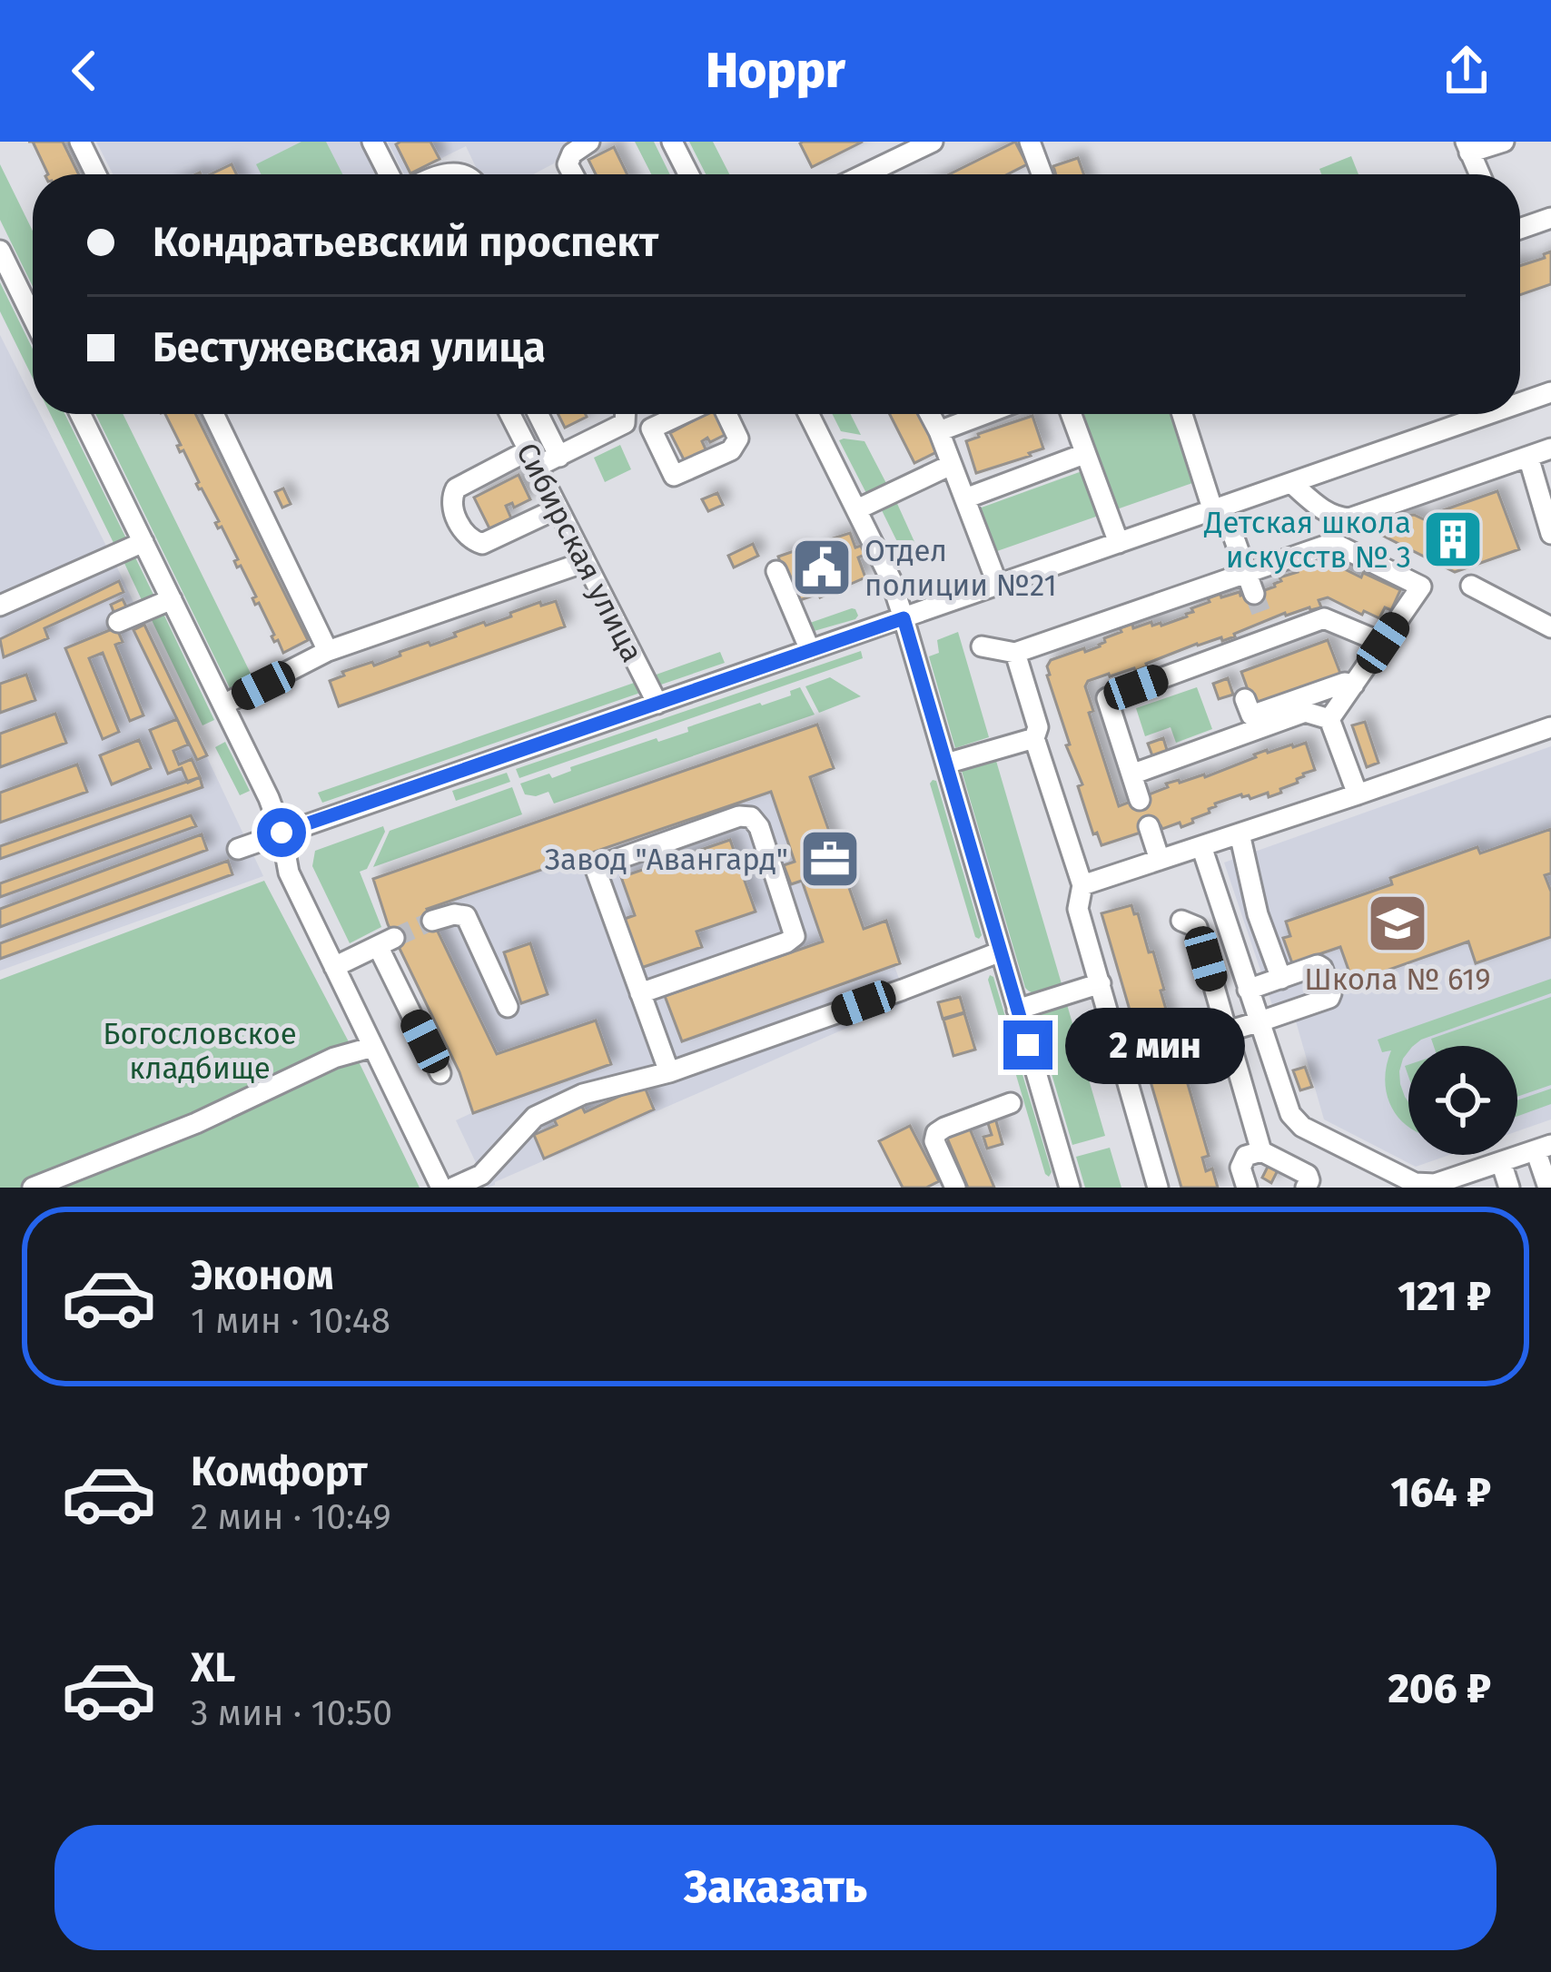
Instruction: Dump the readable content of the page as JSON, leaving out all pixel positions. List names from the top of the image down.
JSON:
{
  "streets": {
    "street": ["Сибирская улица"]
  },
  "parks": ["Богословское кладбище"],
  "places": {
    "building": ["Детская школа искусств № 3"],
    "public building": ["Отдел полиции №21"],
    "office": ["Завод \"Авангард\""],
    "school or university": ["Школа № 619"]
  },
  "page": {
    "header": "Hoppr",
    "banner": ["Кондратьевский проспект", "Бестужевская улица"],
    "bubble": "2 мин",
    "list": [
      {
        "name": "Эконом",
        "note": "1 мин · 10:48",
        "value": "121 ₽"
      },
      {
        "name": "Комфорт",
        "note": "2 мин · 10:49",
        "value": "164 ₽"
      },
      {
        "name": "XL",
        "note": "3 мин · 10:50",
        "value": "206 ₽"
      }
    ],
    "buttons": "Заказать"
  }
}
